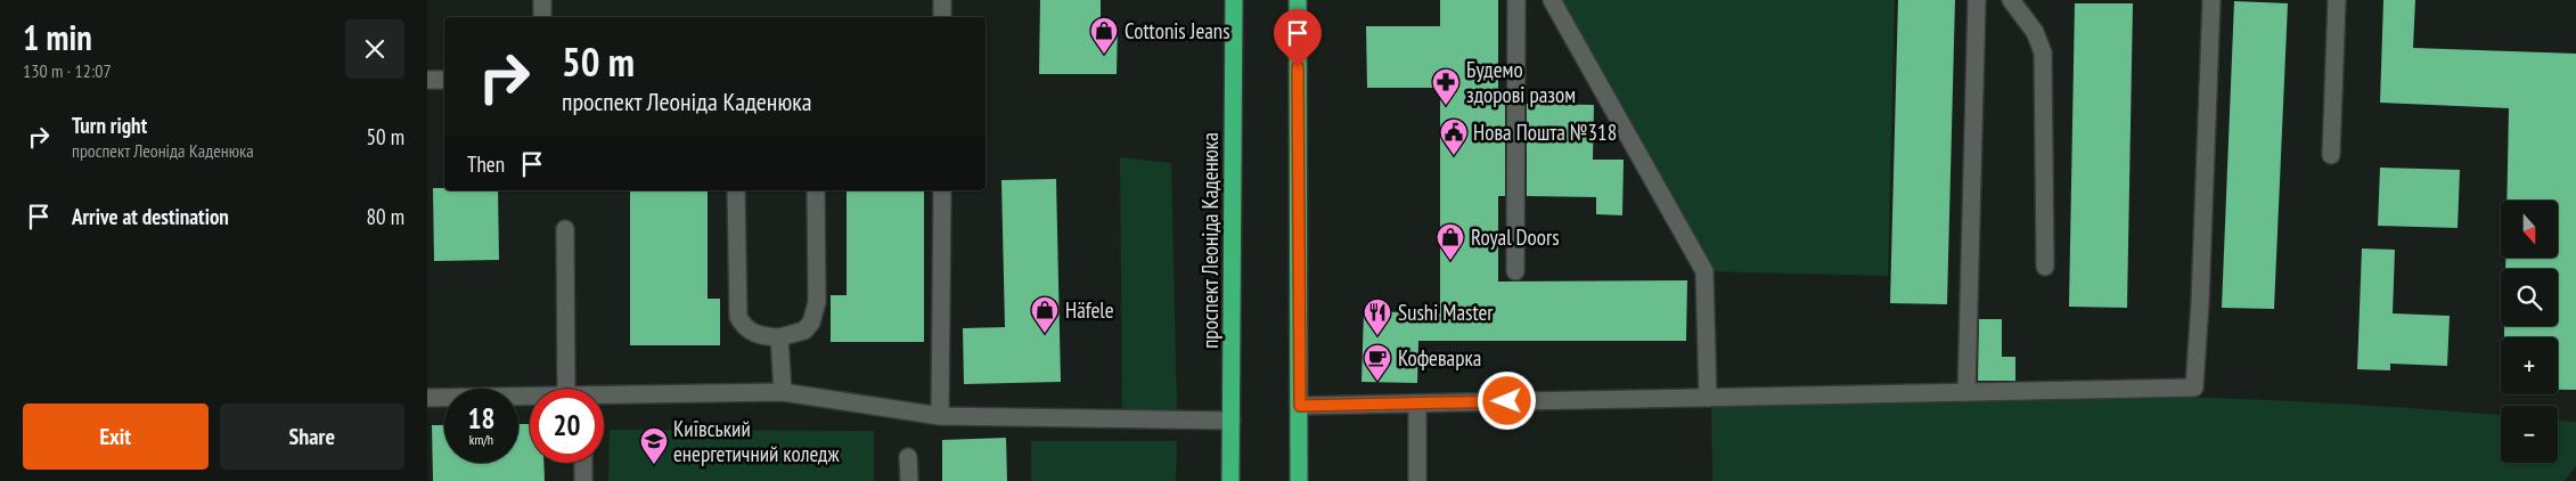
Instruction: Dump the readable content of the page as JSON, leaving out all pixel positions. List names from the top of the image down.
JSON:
{
  "streets": {
    "highway": ["проспект Леоніда Каденюка"]
  },
  "places": {
    "shop": ["Cottonis Jeans", "Royal Doors", "Häfele"],
    "pharmacy": ["Будемо здорові разом"],
    "public building": ["Нова Пошта №318"],
    "restaurant": ["Sushi Master"],
    "cafe": ["Кофеварка"],
    "school or university": ["Київський енергетичний коледж"]
  },
  "north": "bottom",
  "page": {
    "heading": ["1 min", "130 m · 12:07"],
    "turn": ["50 m", "проспект Леоніда Каденюка"],
    "list": [
      {
        "name": "Turn right",
        "note": "проспект Леоніда Каденюка",
        "value": "50 m"
      },
      {
        "name": "Arrive at destination",
        "value": "80 m"
      }
    ],
    "then": "Then",
    "map_buttons": ["+", "−"],
    "speed": "18 km/h",
    "limit": "20",
    "buttons": ["Exit", "Share"]
  }
}
